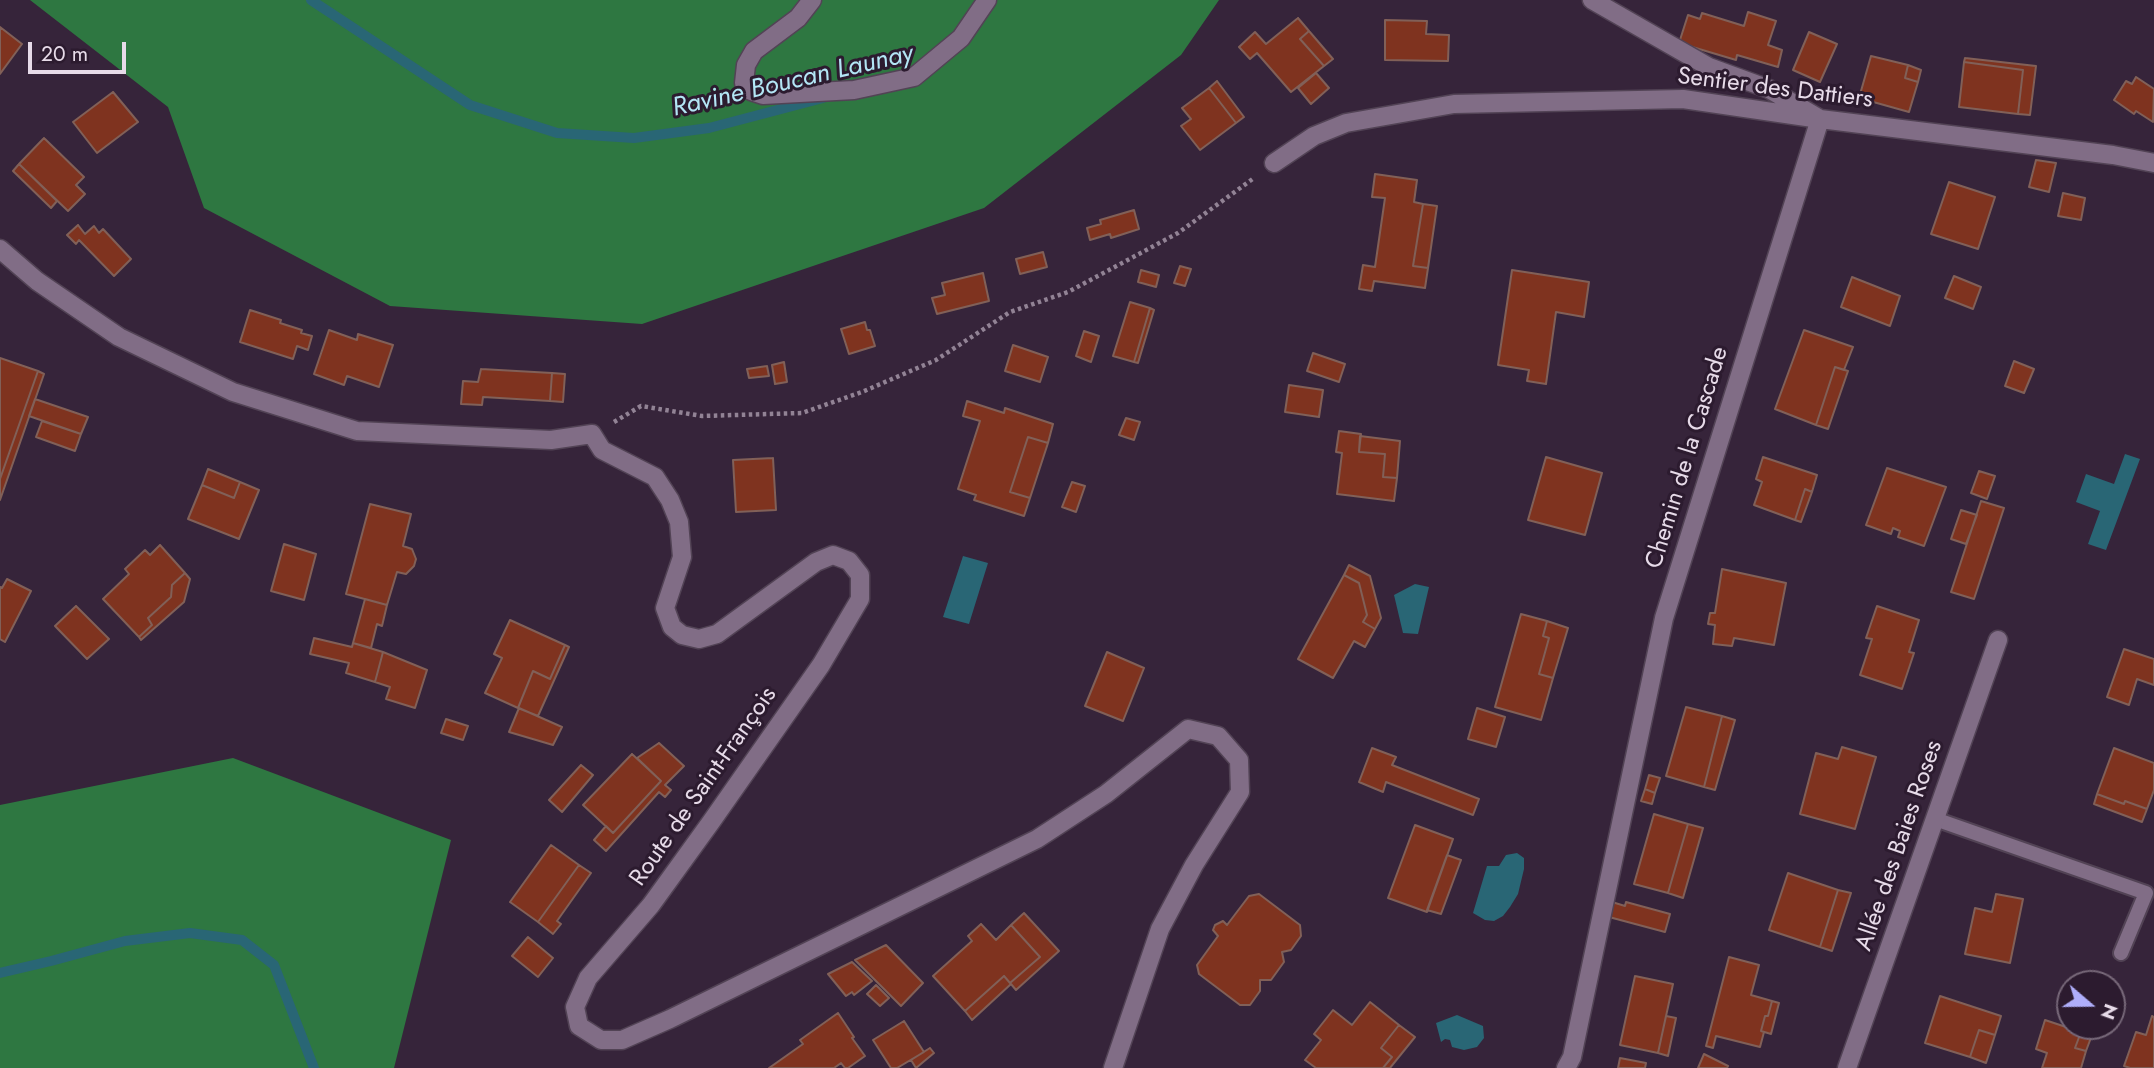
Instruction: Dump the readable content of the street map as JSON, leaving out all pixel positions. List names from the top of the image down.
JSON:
{
  "streets": {
    "street": [
      "Sentier des Dattiers",
      "Chemin de la Cascade",
      "Route de Saint-François",
      "Allée des Baies Roses"
    ]
  },
  "crossings": [
    ["Sentier des Dattiers", "Chemin de la Cascade"]
  ],
  "water": ["Ravine Boucan Launay"],
  "scale_bar": "20 m",
  "north": "right"
}
